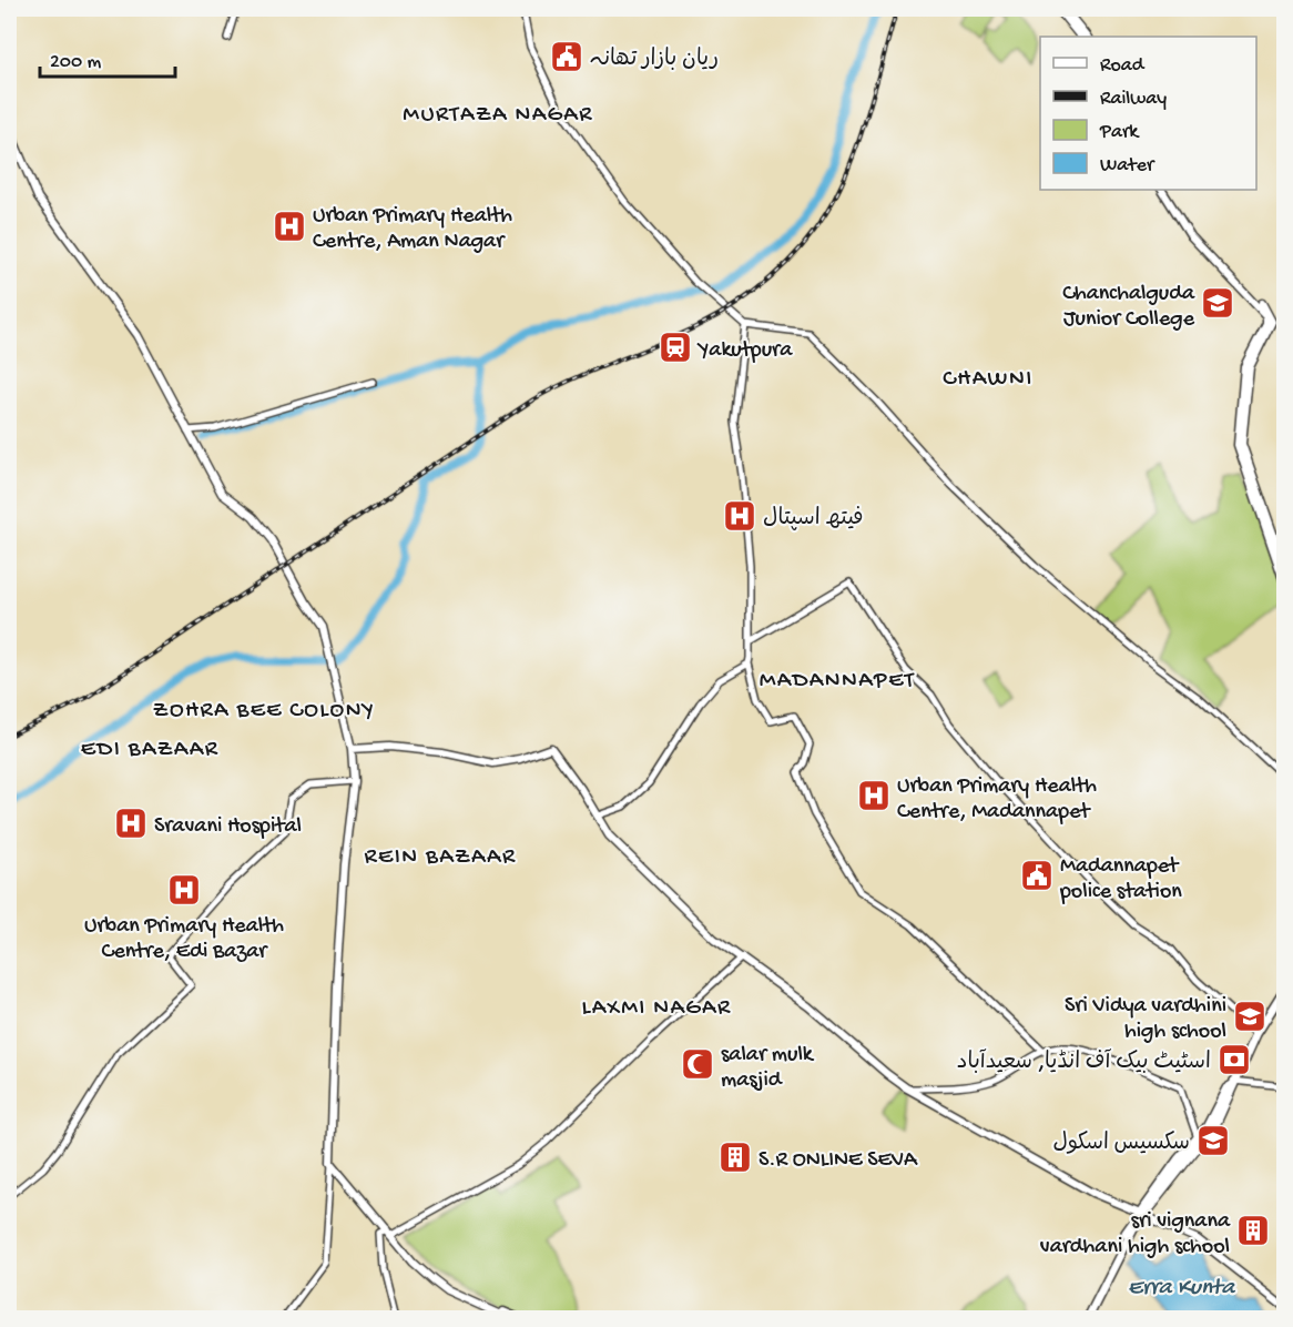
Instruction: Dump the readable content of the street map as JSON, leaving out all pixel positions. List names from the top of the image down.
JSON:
{
  "districts": [
    "MURTAZA NAGAR",
    "CHAWNI",
    "MADANNAPET",
    "ZOHRA BEE COLONY",
    "EDI BAZAAR",
    "REIN BAZAAR",
    "LAXMI NAGAR"
  ],
  "water": ["Erra Kunta"],
  "places": {
    "public building": ["ریان بازار تھانہ", "Madannapet police station"],
    "hospital": [
      "Urban Primary Health Centre, Aman Nagar",
      "فیتھ اسپتال",
      "Urban Primary Health Centre, Madannapet",
      "Sravani Hospital",
      "Urban Primary Health Centre, Edi Bazar"
    ],
    "school or university": ["Chanchalguda Junior College", "Sri Vidya vardhini high school", "سکسیس اسکول"],
    "station": ["Yakutpura"],
    "bank": ["اسٹیٹ بیک آف انڈیا, سعیدآباد"],
    "mosque": ["salar mulk masjid"],
    "building": ["S.R ONLINE SEVA", "sri vignana vardhani high school"]
  },
  "legend": [
    "Road",
    "Railway",
    "Park",
    "Water"
  ],
  "scale_bar": "200 m"
}
